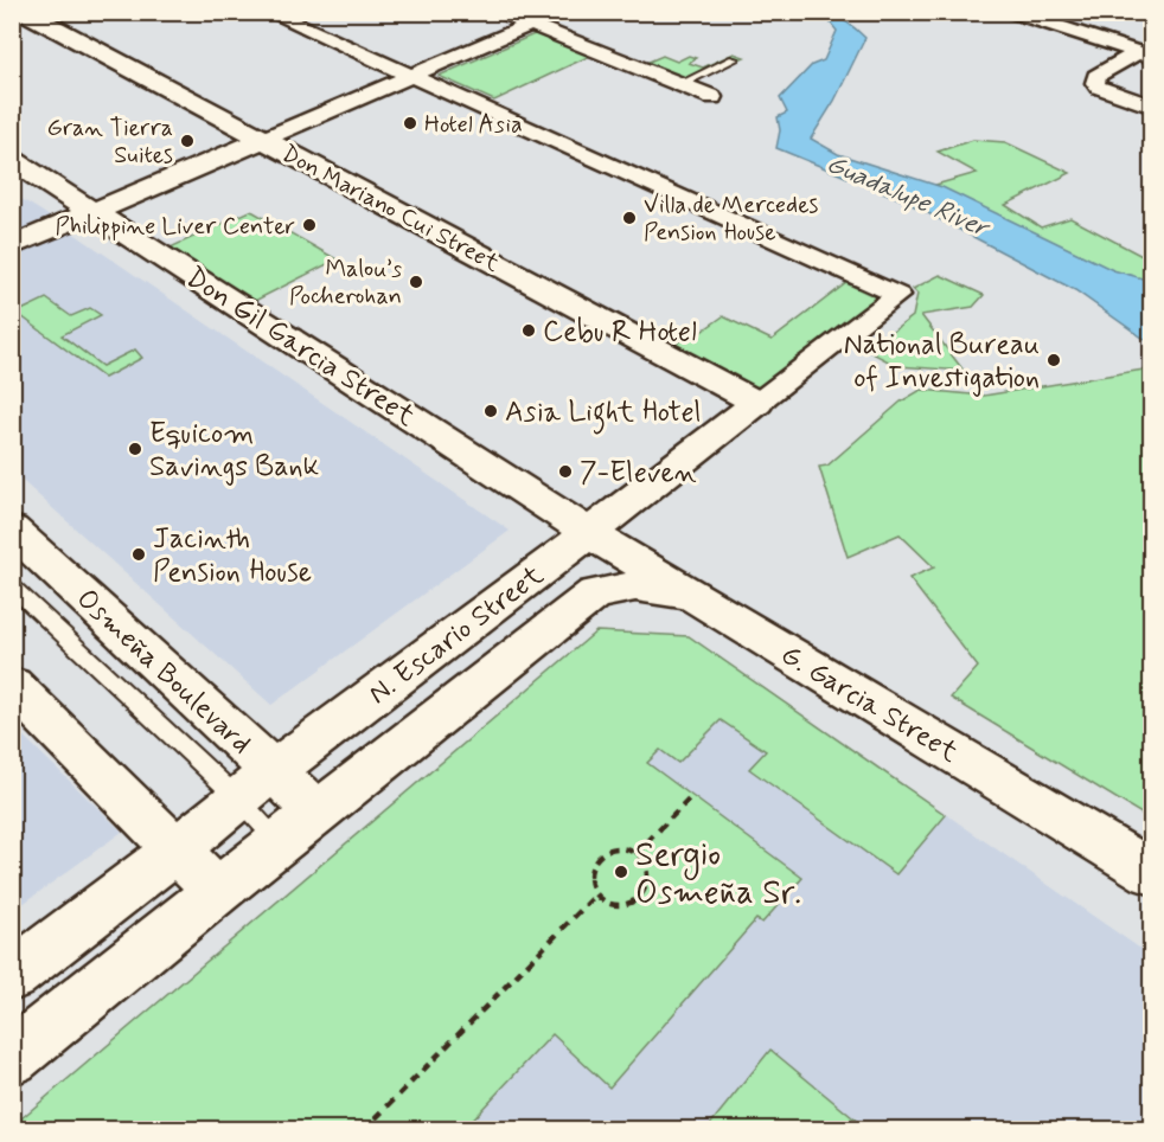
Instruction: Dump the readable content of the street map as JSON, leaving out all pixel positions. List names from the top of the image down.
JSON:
{
  "streets": {
    "street": [
      "Don Mariano Cui Street",
      "Don Gil Garcia Street",
      "N. Escario Street",
      "Osmeña Boulevard",
      "G. Garcia Street"
    ]
  },
  "crossings": [
    ["Don Mariano Cui Street", "N. Escario Street"],
    ["Don Gil Garcia Street", "N. Escario Street"],
    ["Don Gil Garcia Street", "G. Garcia Street"],
    ["N. Escario Street", "Osmeña Boulevard"],
    ["N. Escario Street", "G. Garcia Street"]
  ],
  "water": ["Guadalupe River"],
  "places": [
    "Hotel Asia",
    "Gran Tierra Suites",
    "Villa de Mercedes Pension House",
    "Philippine Liver Center",
    "Malou’s Pocherohan",
    "Cebu R Hotel",
    "National Bureau of Investigation",
    "Asia Light Hotel",
    "Equicom Savings Bank",
    "7-Eleven",
    "Jacinth Pension House",
    "Sergio Osmeña Sr."
  ]
}
